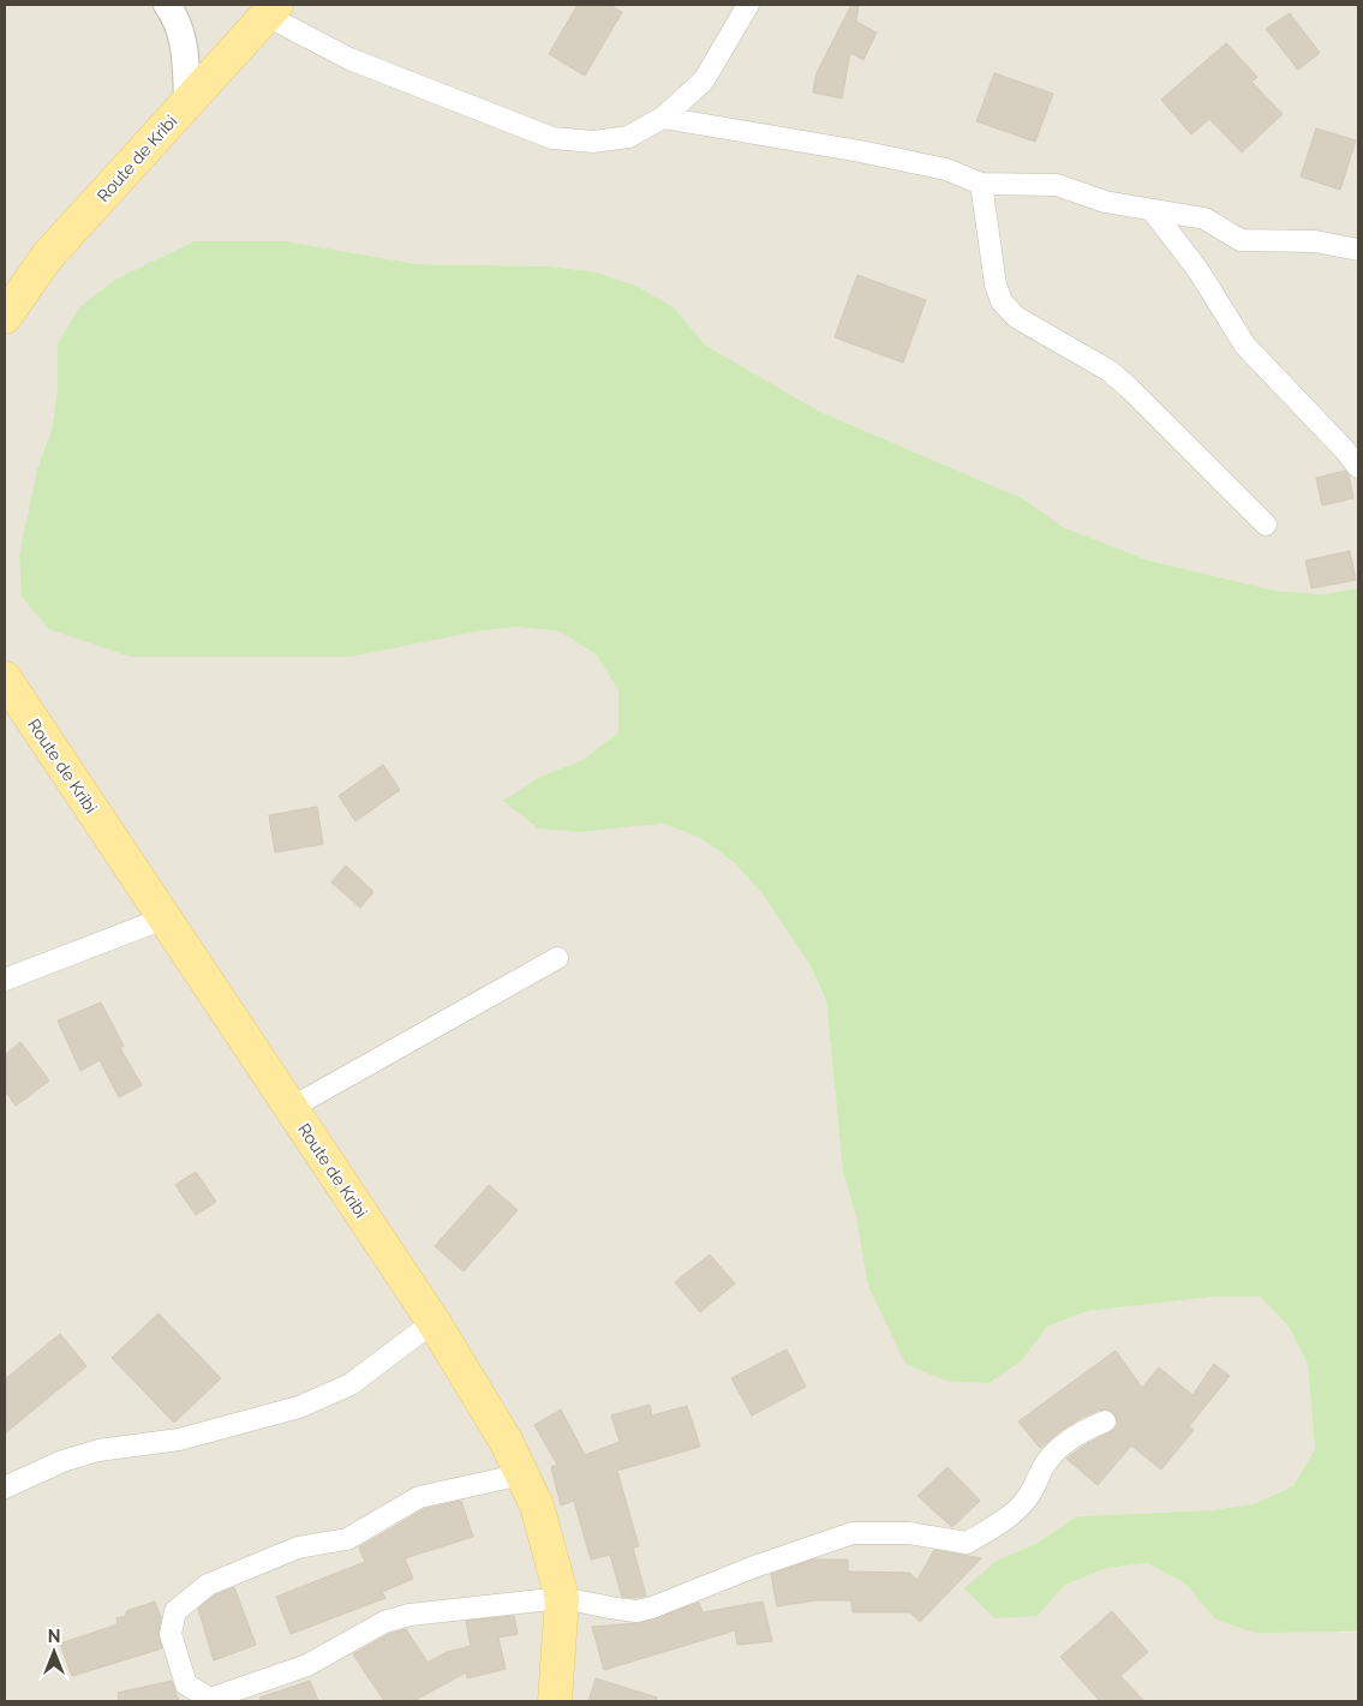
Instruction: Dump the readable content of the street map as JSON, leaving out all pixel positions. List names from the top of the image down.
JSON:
{
  "streets": {
    "main road": ["Route de Kribi"]
  },
  "north": "top"
}
